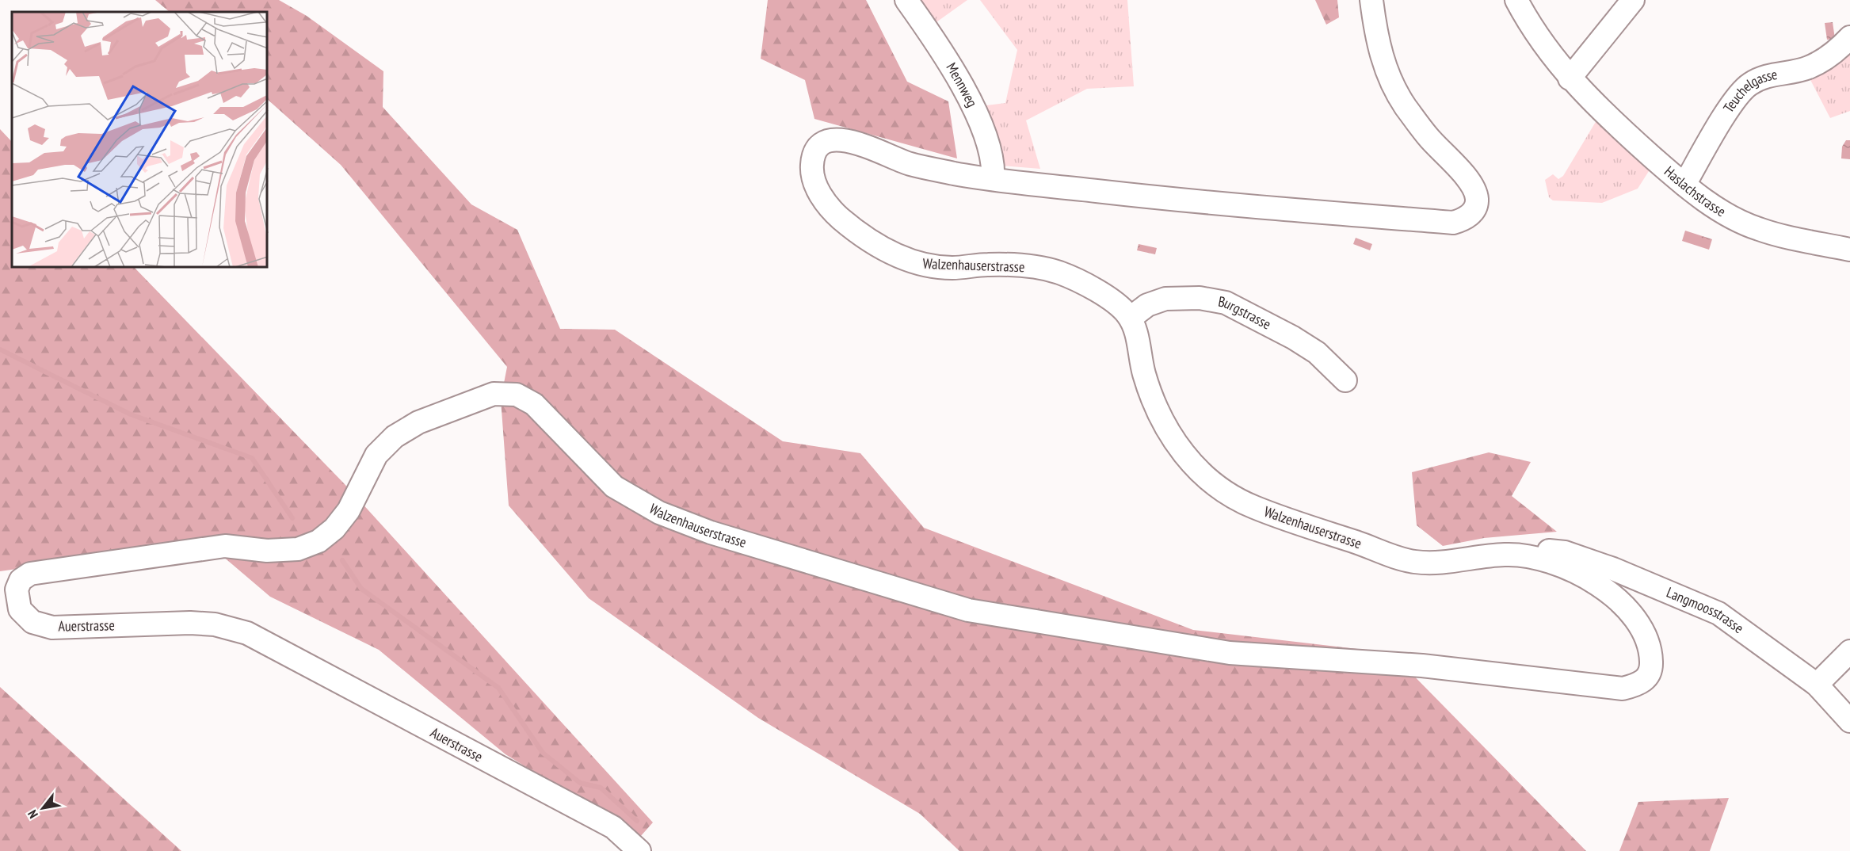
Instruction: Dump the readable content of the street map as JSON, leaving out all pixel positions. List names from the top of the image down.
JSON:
{
  "streets": {
    "street": [
      "Mennweg",
      "Teuchelgasse",
      "Haslachstrasse",
      "Walzenhauserstrasse",
      "Burgstrasse",
      "Langmoosstrasse",
      "Auerstrasse"
    ]
  },
  "crossings": [
    ["Mennweg", "Walzenhauserstrasse"],
    ["Teuchelgasse", "Haslachstrasse"],
    ["Walzenhauserstrasse", "Burgstrasse"],
    ["Walzenhauserstrasse", "Langmoosstrasse"],
    ["Walzenhauserstrasse", "Auerstrasse"]
  ],
  "north": "bottom left"
}
